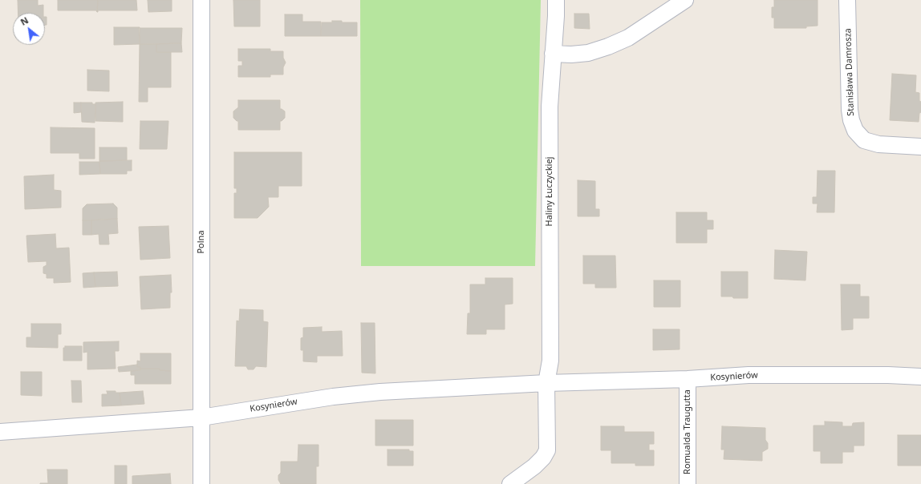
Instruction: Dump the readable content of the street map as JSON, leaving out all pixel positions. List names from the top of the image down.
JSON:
{
  "streets": {
    "street": [
      "Stanisława Damrosza",
      "Haliny Łuczyckiej",
      "Polna",
      "Kosynierów",
      "Romualda Traugutta"
    ]
  },
  "crossings": [
    ["Haliny Łuczyckiej", "Kosynierów"],
    ["Polna", "Kosynierów"],
    ["Kosynierów", "Romualda Traugutta"]
  ],
  "north": "top left"
}
